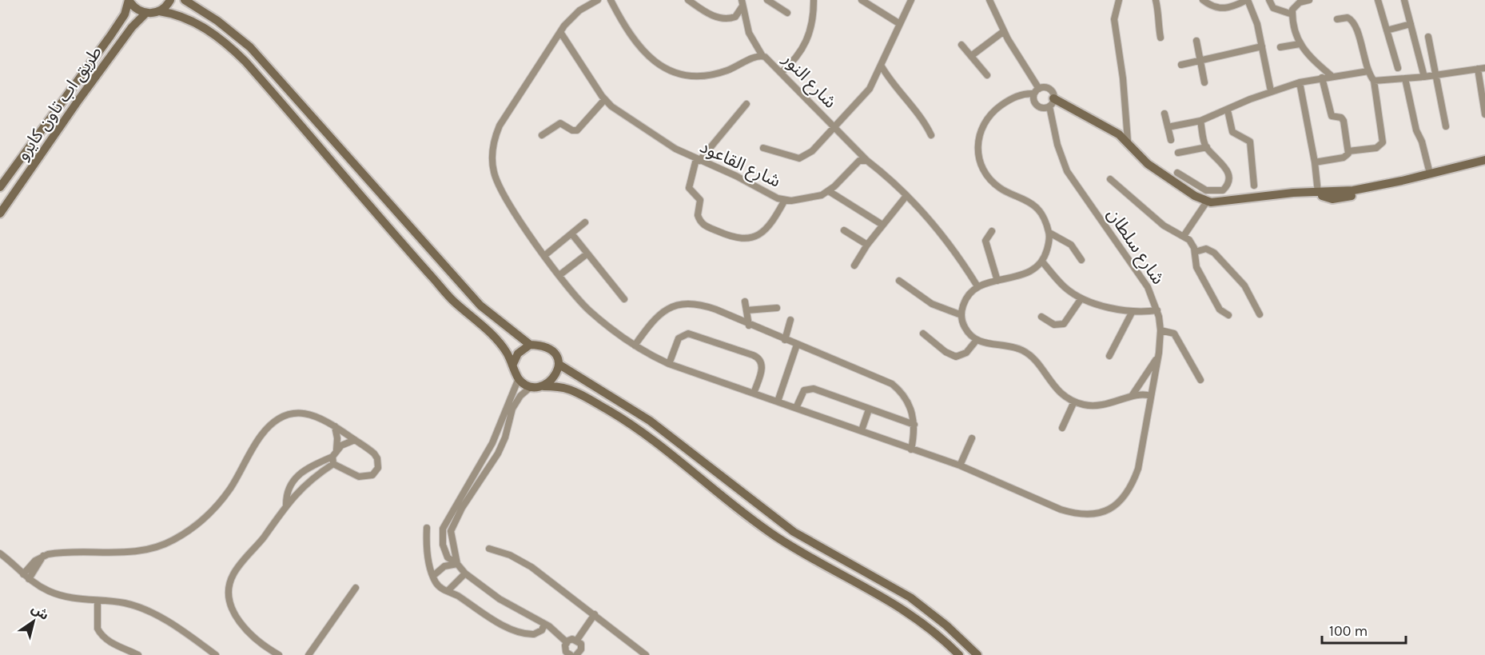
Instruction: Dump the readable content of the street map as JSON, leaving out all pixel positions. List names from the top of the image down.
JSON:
{
  "streets": {
    "street": [
      "شارع النور",
      "طريق اب تاون كايرو",
      "شارع القاعود",
      "شارع سلطان"
    ]
  },
  "crossings": [
    ["شارع النور", "شارع القاعود"]
  ],
  "scale_bar": "100 m",
  "north": "top right"
}
